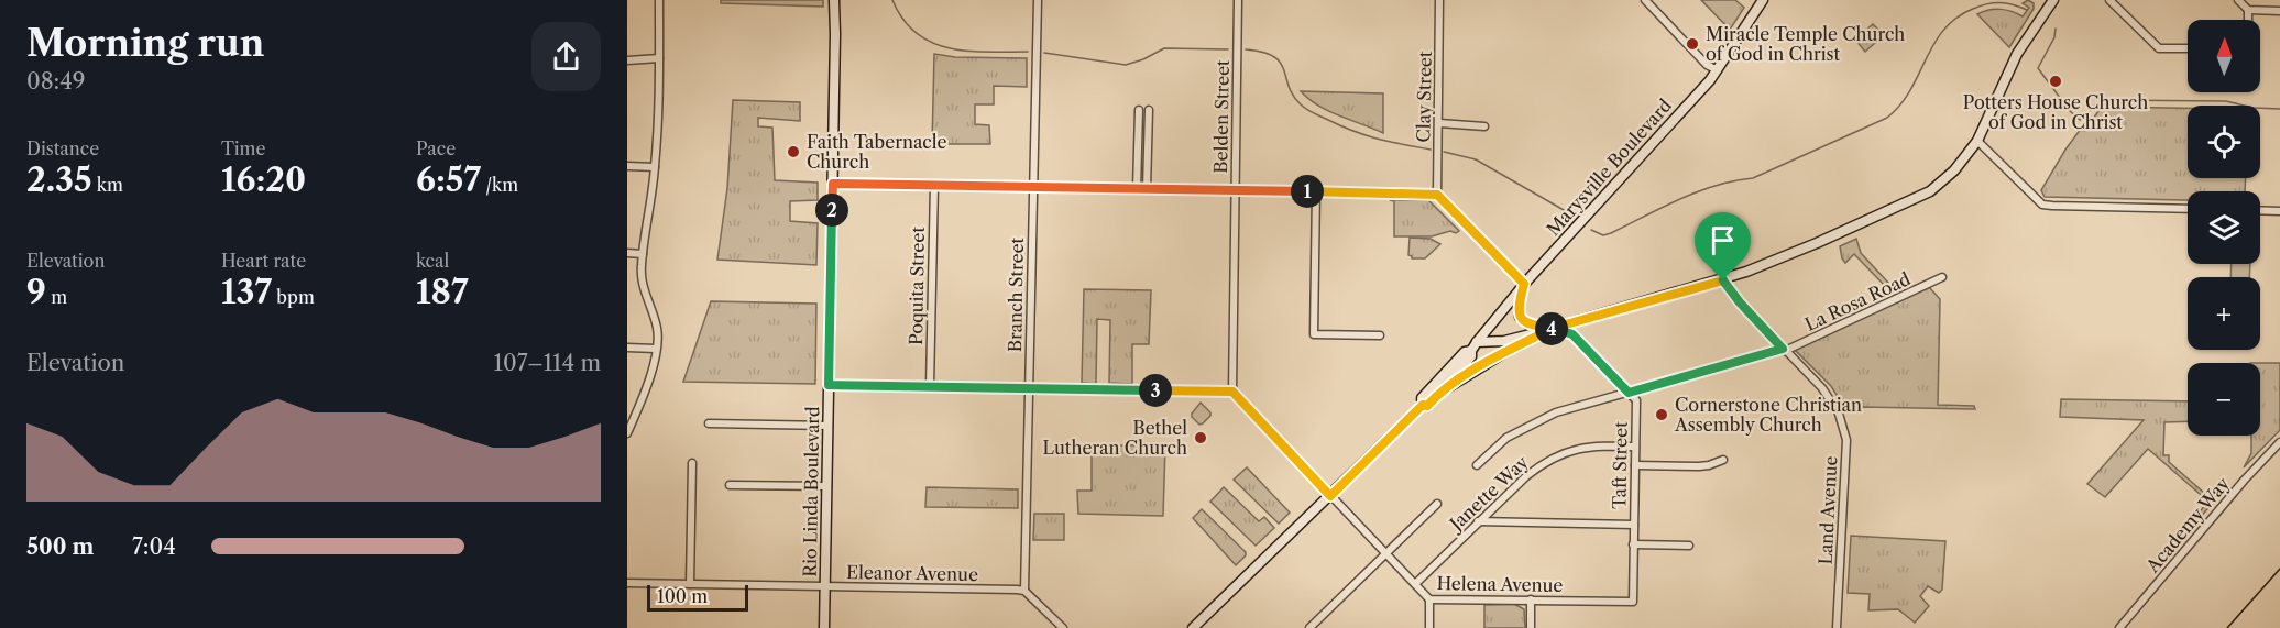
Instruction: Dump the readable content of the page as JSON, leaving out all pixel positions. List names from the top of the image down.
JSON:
{
  "streets": {
    "main road": ["Marysville Boulevard", "Rio Linda Boulevard"],
    "street": [
      "Clay Street",
      "Belden Street",
      "Poquita Street",
      "Branch Street",
      "La Rosa Road",
      "Taft Street",
      "Janette Way",
      "Land Avenue",
      "Academy Way",
      "Eleanor Avenue",
      "Helena Avenue"
    ]
  },
  "crossings": [
    ["Belden Street", "Helena Avenue"],
    ["Branch Street", "Eleanor Avenue"],
    ["La Rosa Road", "Taft Street"],
    ["La Rosa Road", "Land Avenue"],
    ["Taft Street", "Janette Way"],
    ["Taft Street", "Helena Avenue"],
    ["Rio Linda Boulevard", "Eleanor Avenue"],
    ["Janette Way", "Helena Avenue"]
  ],
  "places": [
    "Miracle Temple Church of God in Christ",
    "Potters House Church of God in Christ",
    "Faith Tabernacle Church",
    "Cornerstone Christian Assembly Church",
    "Bethel Lutheran Church"
  ],
  "scale_bar": "100 m",
  "north": "top",
  "page": {
    "heading": ["Morning run", "08:49"],
    "map_buttons": ["+", "−"],
    "stats": [
      ["Distance", "2.35 km"],
      ["Time", "16:20"],
      ["Pace", "6:57 /km"],
      ["Elevation", "9 m"],
      ["Heart rate", "137 bpm"],
      ["kcal", "187"]
    ],
    "pins": [
      "1",
      "2",
      "4",
      "3"
    ],
    "chart": ["Elevation", "107–114 m"],
    "list": [
      {
        "name": "500 m",
        "note": "7:04"
      }
    ],
    "scale": "100 m"
  }
}
